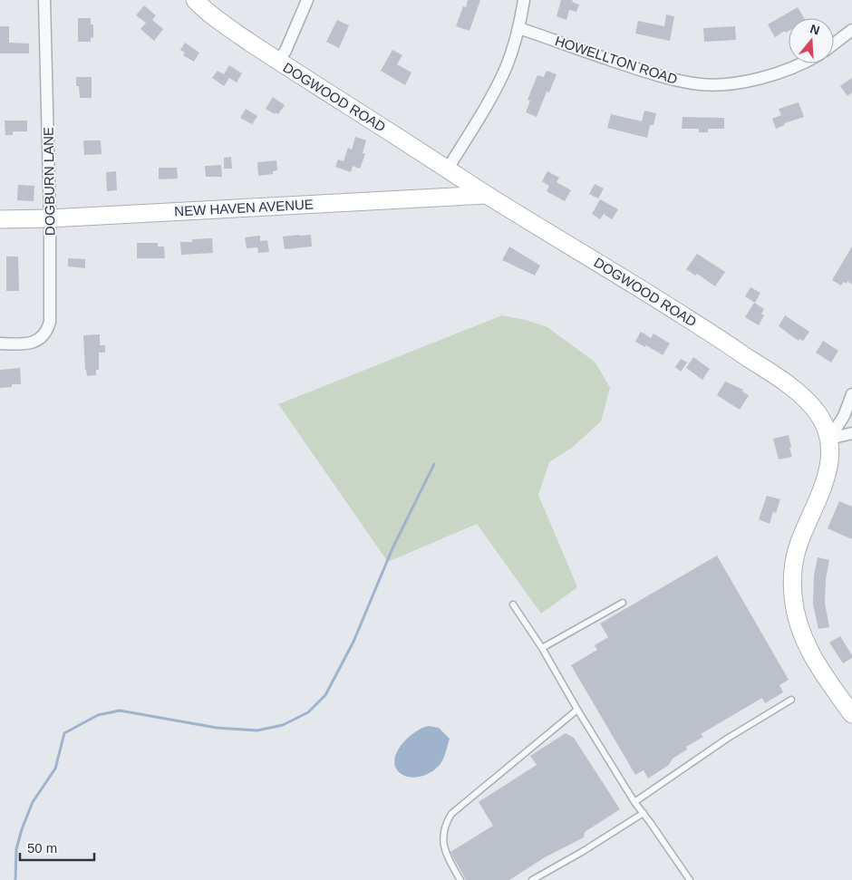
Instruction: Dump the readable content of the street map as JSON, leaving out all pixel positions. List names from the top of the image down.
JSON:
{
  "streets": {
    "street": [
      "HOWELLTON ROAD",
      "DOGWOOD ROAD",
      "DOGBURN LANE",
      "NEW HAVEN AVENUE"
    ]
  },
  "crossings": [
    ["DOGWOOD ROAD", "NEW HAVEN AVENUE"],
    ["DOGBURN LANE", "NEW HAVEN AVENUE"]
  ],
  "scale_bar": "50 m",
  "north": "top"
}
